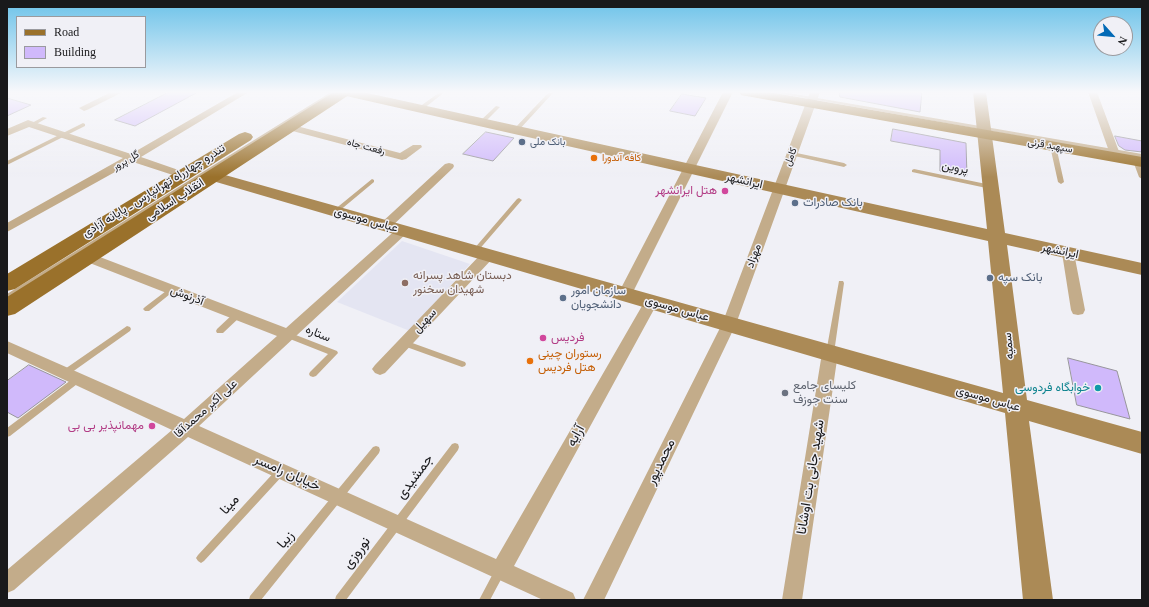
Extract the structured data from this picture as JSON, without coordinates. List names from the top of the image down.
{
  "streets": {
    "main road": [
      "سپهبد قرنی",
      "ایرانشهر",
      "انقلاب اسلامی",
      "عباس موسوی",
      "سمیه"
    ],
    "street": [
      "رفعت جاه",
      "کامل",
      "گل پرور",
      "مهزاد",
      "آذرنوش",
      "سهیل",
      "علی اکبر محمدآقا",
      "آرایه",
      "محمدپور",
      "خیابان رامسر",
      "شهید جانی بت اوشانا"
    ],
    "lane": [
      "پروین",
      "تندرو چهارراه تهرانپارس ـ پایانه آزادی",
      "ستاره",
      "جمشیدی",
      "مینا",
      "زیبا",
      "نوروزی"
    ]
  },
  "crossings": [
    ["سپهبد قرنی", "سمیه"],
    ["رفعت جاه", "انقلاب اسلامی"],
    ["کامل", "ایرانشهر"],
    ["کامل", "مهزاد"],
    ["پروین", "سمیه"],
    ["ایرانشهر", "مهزاد"],
    ["ایرانشهر", "سمیه"],
    ["انقلاب اسلامی", "عباس موسوی"],
    ["انقلاب اسلامی", "آذرنوش"],
    ["عباس موسوی", "مهزاد"],
    ["عباس موسوی", "سهیل"],
    ["عباس موسوی", "سمیه"],
    ["عباس موسوی", "علی اکبر محمدآقا"],
    ["عباس موسوی", "آرایه"],
    ["عباس موسوی", "محمدپور"],
    ["عباس موسوی", "شهید جانی بت اوشانا"],
    ["مهزاد", "محمدپور"],
    ["آذرنوش", "ستاره"],
    ["آذرنوش", "علی اکبر محمدآقا"],
    ["ستاره", "علی اکبر محمدآقا"],
    ["علی اکبر محمدآقا", "خیابان رامسر"],
    ["آرایه", "خیابان رامسر"],
    ["خیابان رامسر", "جمشیدی"],
    ["خیابان رامسر", "مینا"],
    ["خیابان رامسر", "زیبا"],
    ["خیابان رامسر", "نوروزی"],
    ["جمشیدی", "نوروزی"]
  ],
  "places": [
    "بانک ملی",
    "کافه آندورا",
    "هتل ایرانشهر",
    "بانک صادرات",
    "بانک سپه",
    "دبستان شاهد پسرانه شهیدان سخنور",
    "سازمان امور دانشجویان",
    "فردیس",
    "رستوران چینی هتل فردیس",
    "خوابگاه فردوسی",
    "کلیسای جامع سنت جوزف",
    "مهمانپذیر بی بی"
  ],
  "legend": ["Road", "Building"],
  "north": "bottom right"
}
